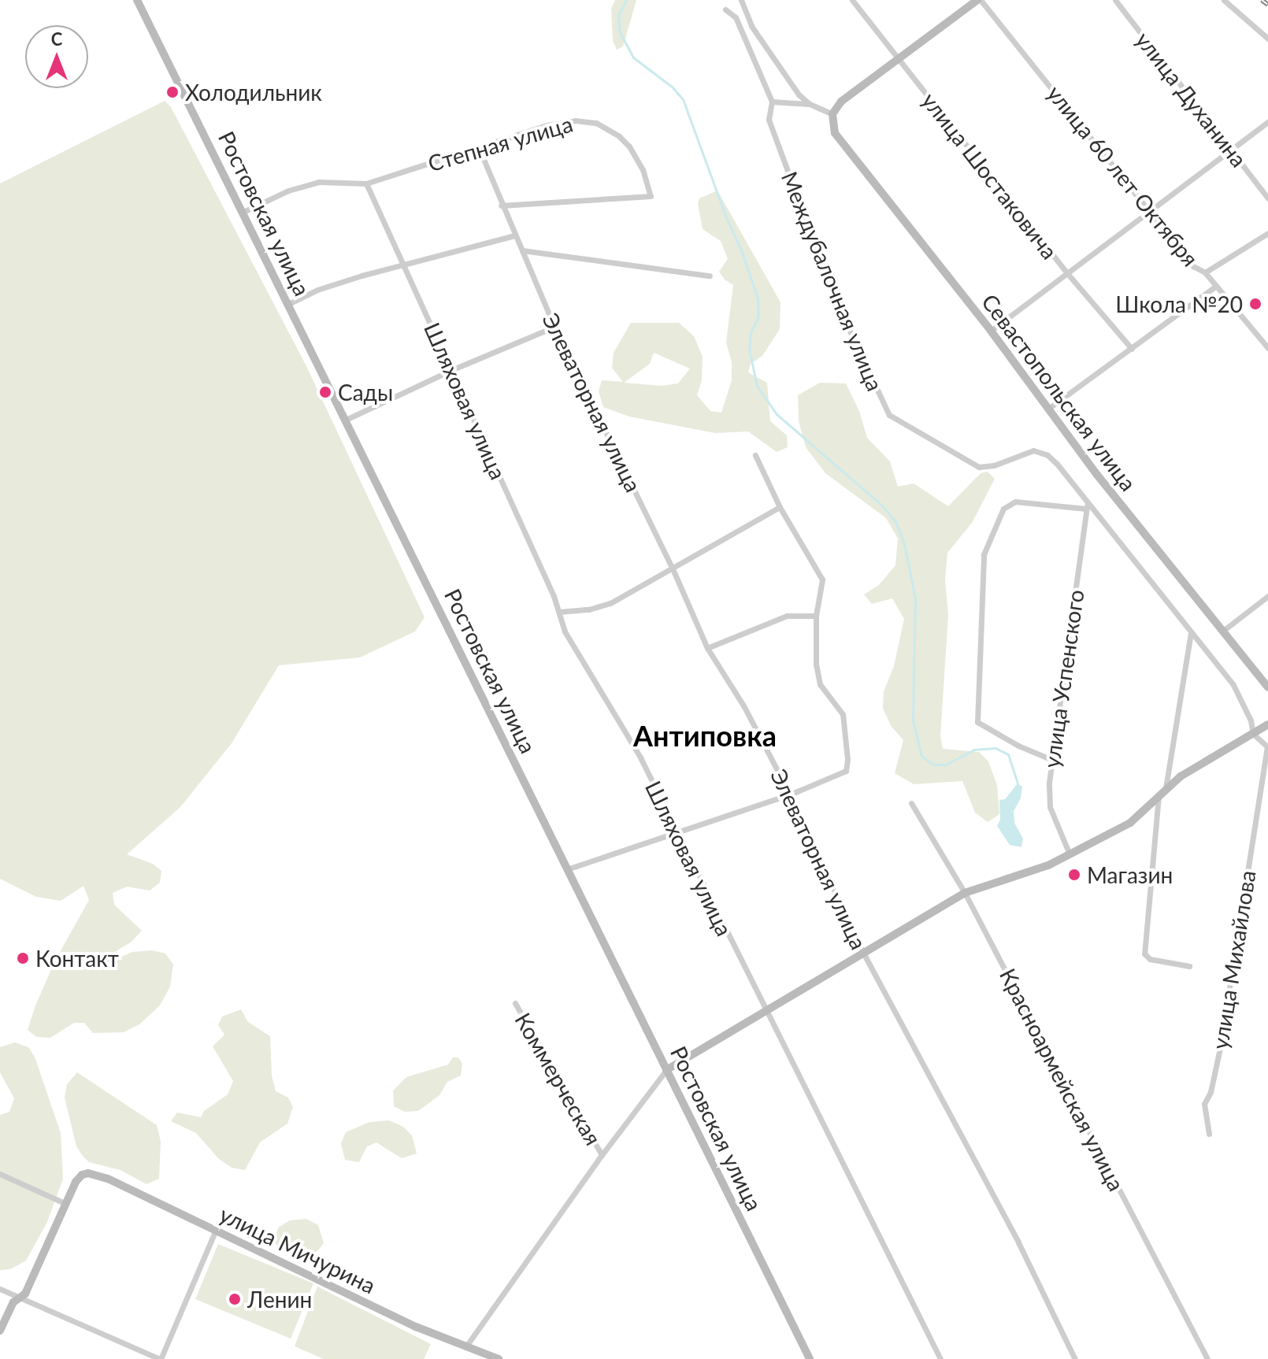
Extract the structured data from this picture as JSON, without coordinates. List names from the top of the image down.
{
  "streets": {
    "street": [
      "улица Духанина",
      "Степная улица",
      "улица Шостаковича",
      "улица 60 лет Октября",
      "Ростовская улица",
      "Междубалочная улица",
      "Севастопольская улица",
      "Шляховая улица",
      "Элеваторная улица",
      "улица Успенского",
      "улица Михайлова",
      "Коммерческая",
      "Красноармейская улица",
      "улица Мичурина"
    ]
  },
  "crossings": [
    ["Степная улица", "Ростовская улица"],
    ["Степная улица", "Шляховая улица"],
    ["Степная улица", "Элеваторная улица"],
    ["Междубалочная улица", "улица Успенского"]
  ],
  "districts": ["Антиповка"],
  "places": [
    "Холодильник",
    "Школа №20",
    "Сады",
    "Магазин",
    "Контакт",
    "Ленин"
  ],
  "north": "top"
}
